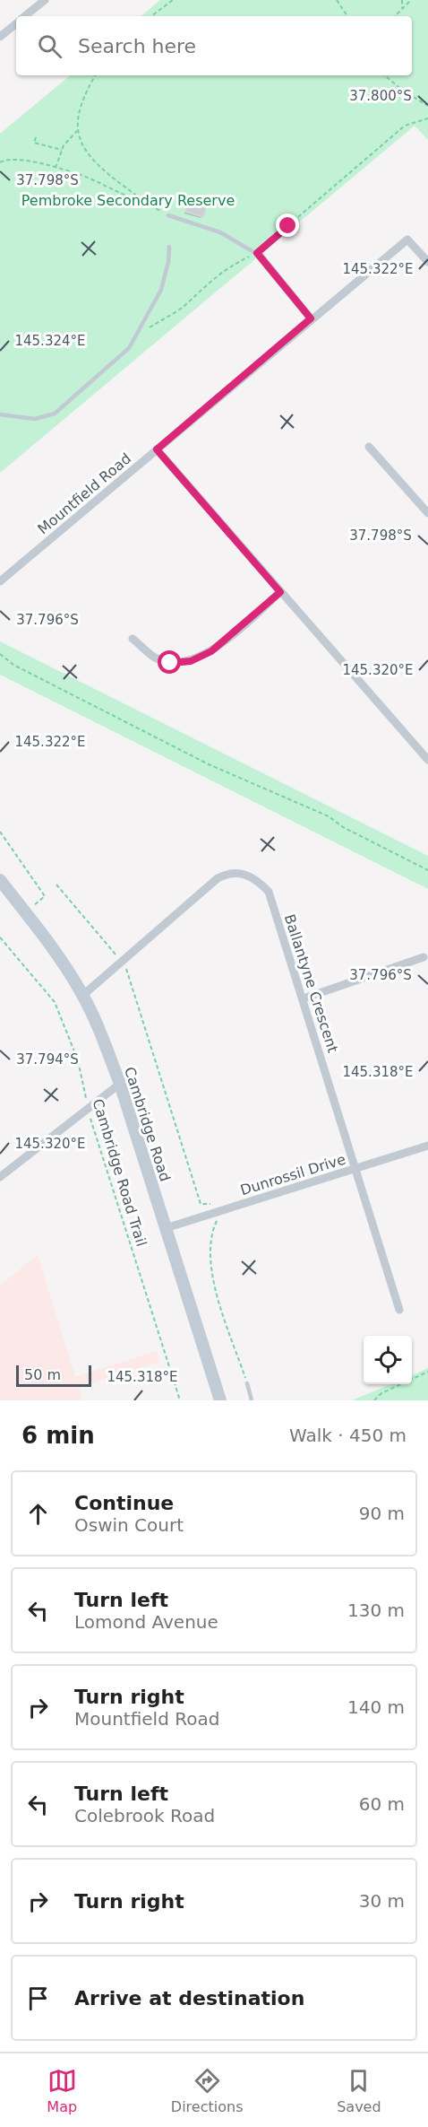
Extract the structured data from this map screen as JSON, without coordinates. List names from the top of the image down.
{
  "streets": {
    "main road": ["Cambridge Road"],
    "street": ["Mountfield Road", "Ballantyne Crescent", "Dunrossil Drive"],
    "path": ["Cambridge Road Trail"]
  },
  "crossings": [
    ["Ballantyne Crescent", "Cambridge Road"],
    ["Ballantyne Crescent", "Dunrossil Drive"],
    ["Cambridge Road", "Dunrossil Drive"]
  ],
  "parks": ["Pembroke Secondary Reserve"],
  "scale_bar": "50 m",
  "page": {
    "search": "Search here",
    "scale": "50 m",
    "heading": ["6 min", "Walk · 450 m"],
    "list": [
      ["Continue", "Oswin Court", "90 m"],
      ["Turn left", "Lomond Avenue", "130 m"],
      ["Turn right", "Mountfield Road", "140 m"],
      ["Turn left", "Colebrook Road", "60 m"],
      ["Turn right", "30 m"],
      "Arrive at destination"
    ],
    "nav": ["Map", "Directions", "Saved"]
  },
  "coordinates": [
    "37.800°S",
    "37.798°S",
    "145.322°E",
    "145.324°E",
    "37.796°S",
    "145.320°E",
    "37.794°S",
    "145.318°E"
  ]
}
